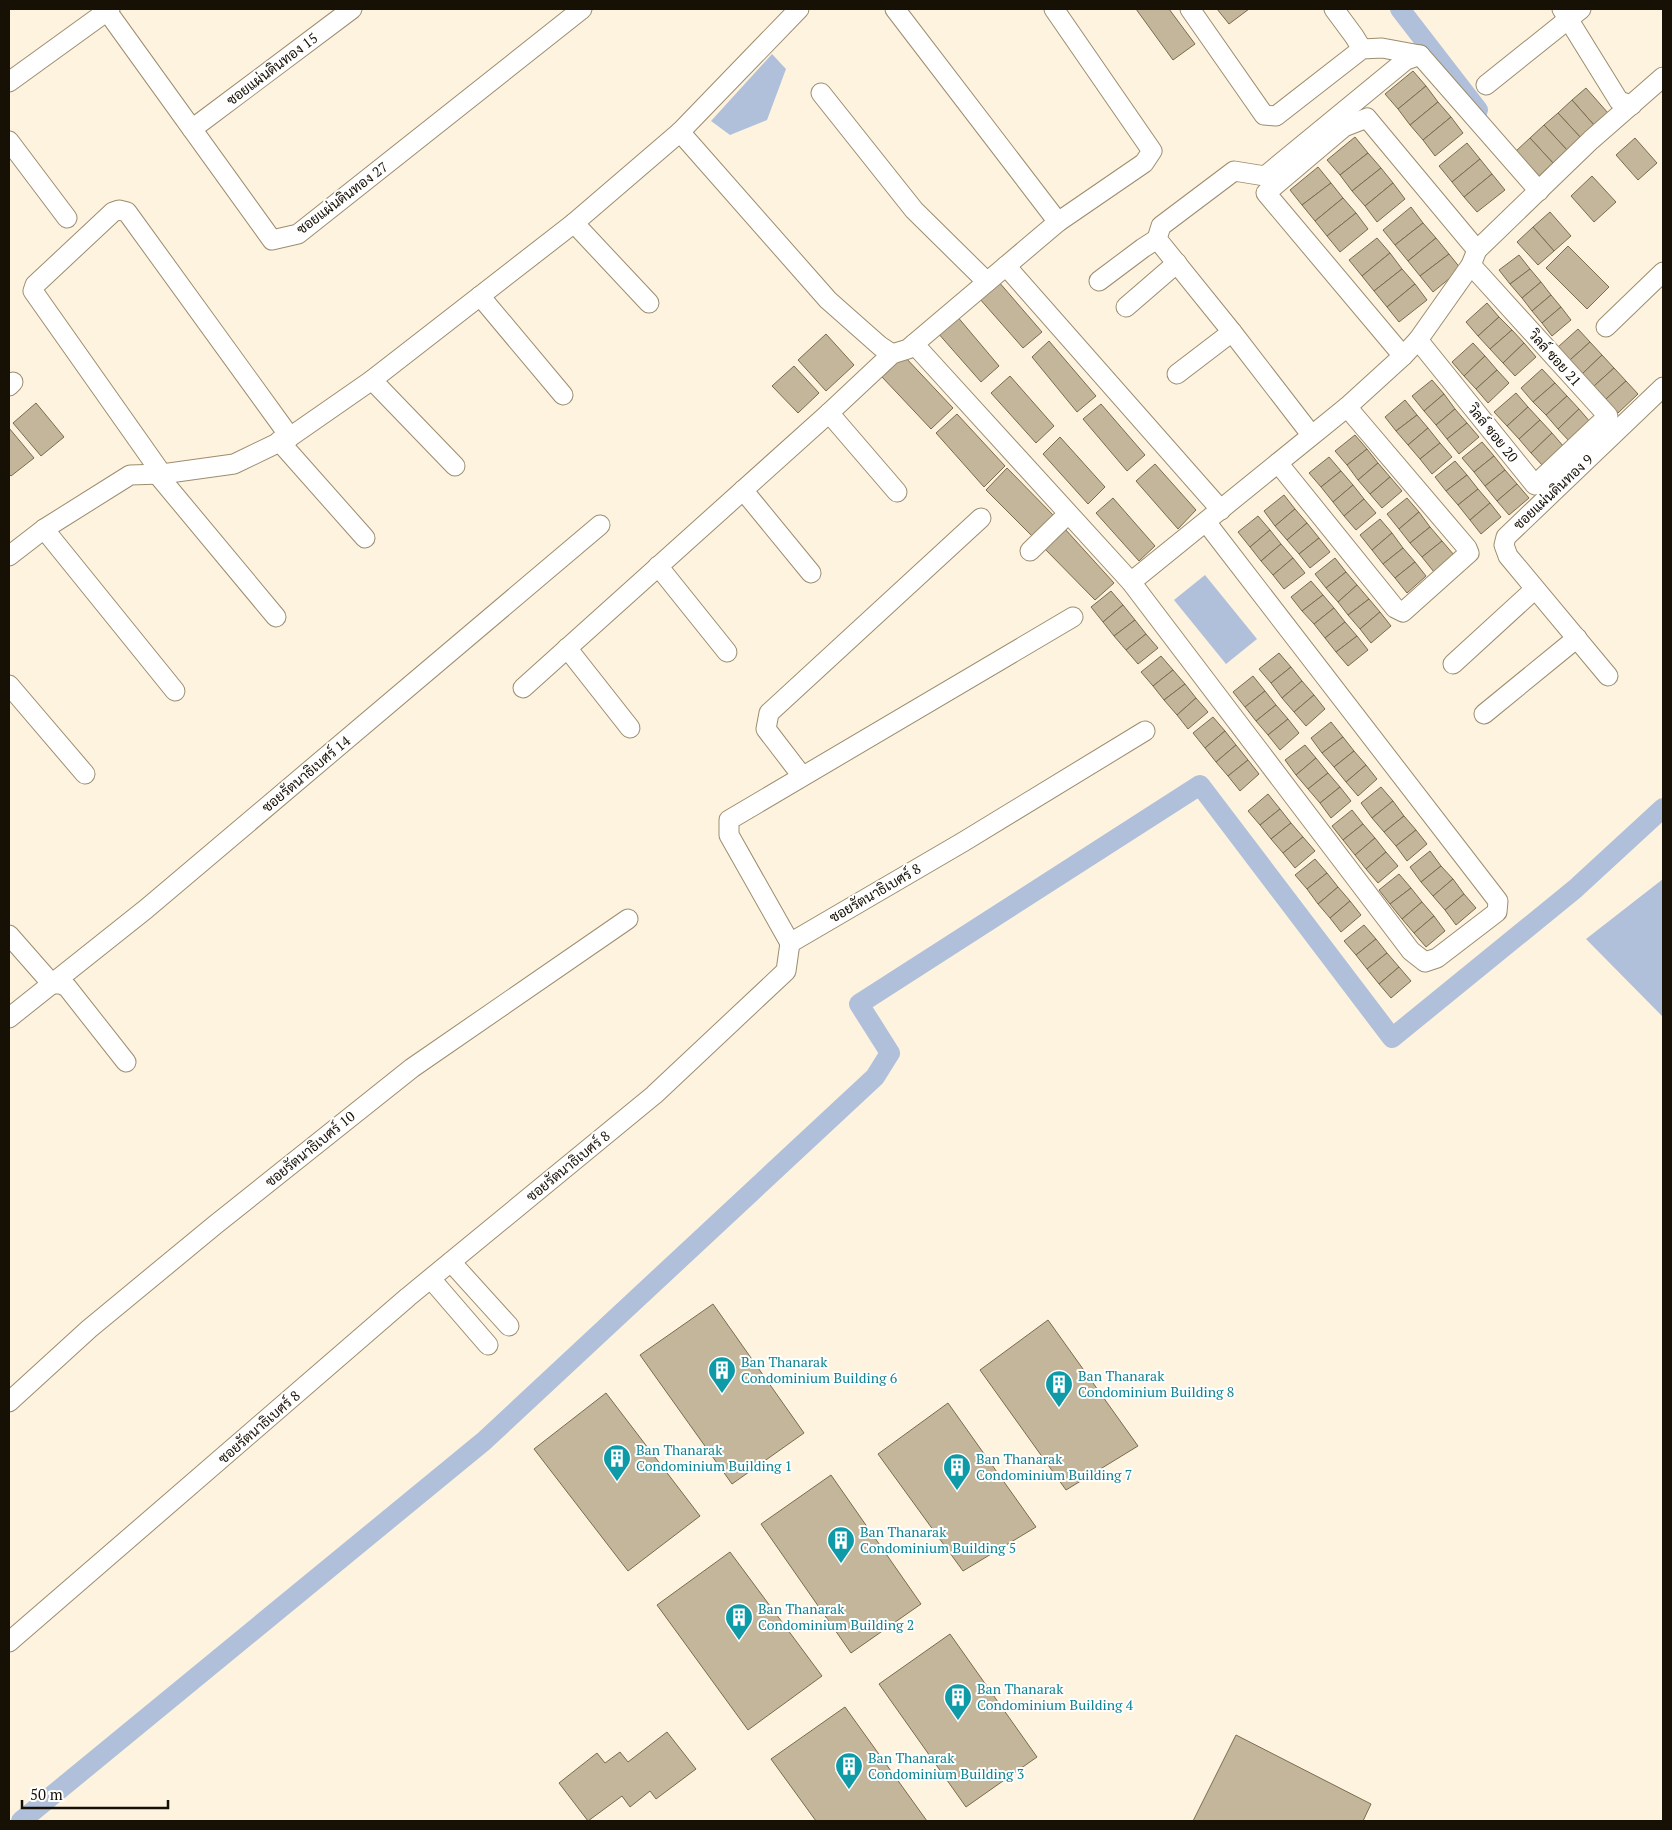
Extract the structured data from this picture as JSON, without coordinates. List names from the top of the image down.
{
  "streets": {
    "street": [
      "ซอยแผ่นดินทอง 15",
      "ซอยแผ่นดินทอง 27",
      "วิลล์ ซอย 21",
      "วิลล์ ซอย 20",
      "ซอยแผ่นดินทอง 9",
      "ซอยรัตนาธิเบศร์ 14",
      "ซอยรัตนาธิเบศร์ 8",
      "ซอยรัตนาธิเบศร์ 10"
    ]
  },
  "crossings": [
    ["ซอยแผ่นดินทอง 15", "ซอยแผ่นดินทอง 27"],
    ["วิลล์ ซอย 21", "วิลล์ ซอย 20"]
  ],
  "places": {
    "building": [
      "Ban Thanarak Condominium Building 6",
      "Ban Thanarak Condominium Building 8",
      "Ban Thanarak Condominium Building 1",
      "Ban Thanarak Condominium Building 7",
      "Ban Thanarak Condominium Building 5",
      "Ban Thanarak Condominium Building 2",
      "Ban Thanarak Condominium Building 4",
      "Ban Thanarak Condominium Building 3"
    ]
  },
  "scale_bar": "50 m"
}
